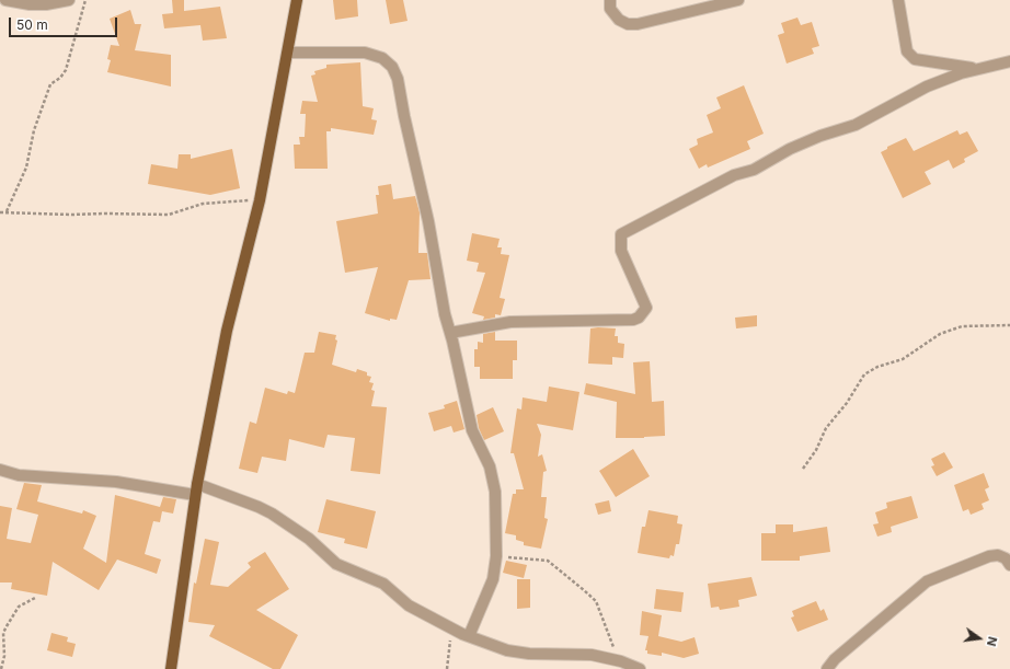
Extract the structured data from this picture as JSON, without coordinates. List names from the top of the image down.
{
  "scale_bar": "50 m",
  "north": "right"
}
